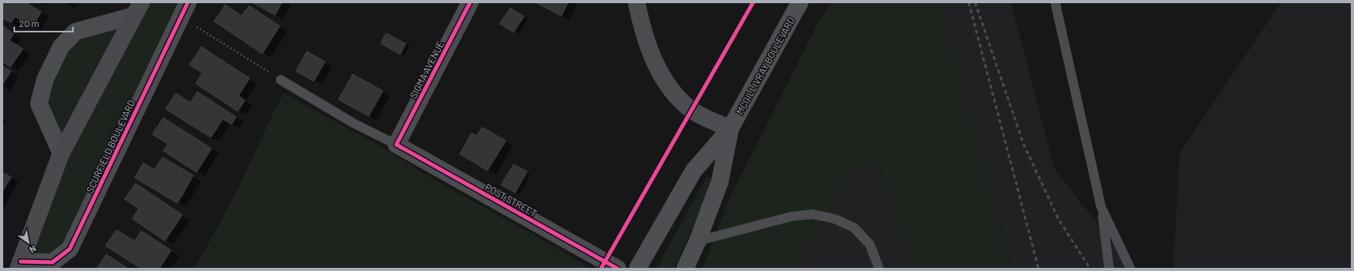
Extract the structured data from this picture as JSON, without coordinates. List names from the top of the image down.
{
  "streets": {
    "main road": ["MCGILLIVRAY BOULEVARD"],
    "street": ["SIGMA AVENUE", "SCURFIELD BOULEVARD", "POST STREET"]
  },
  "crossings": [
    ["SIGMA AVENUE", "POST STREET"]
  ],
  "scale_bar": "20 m",
  "north": "bottom right"
}
